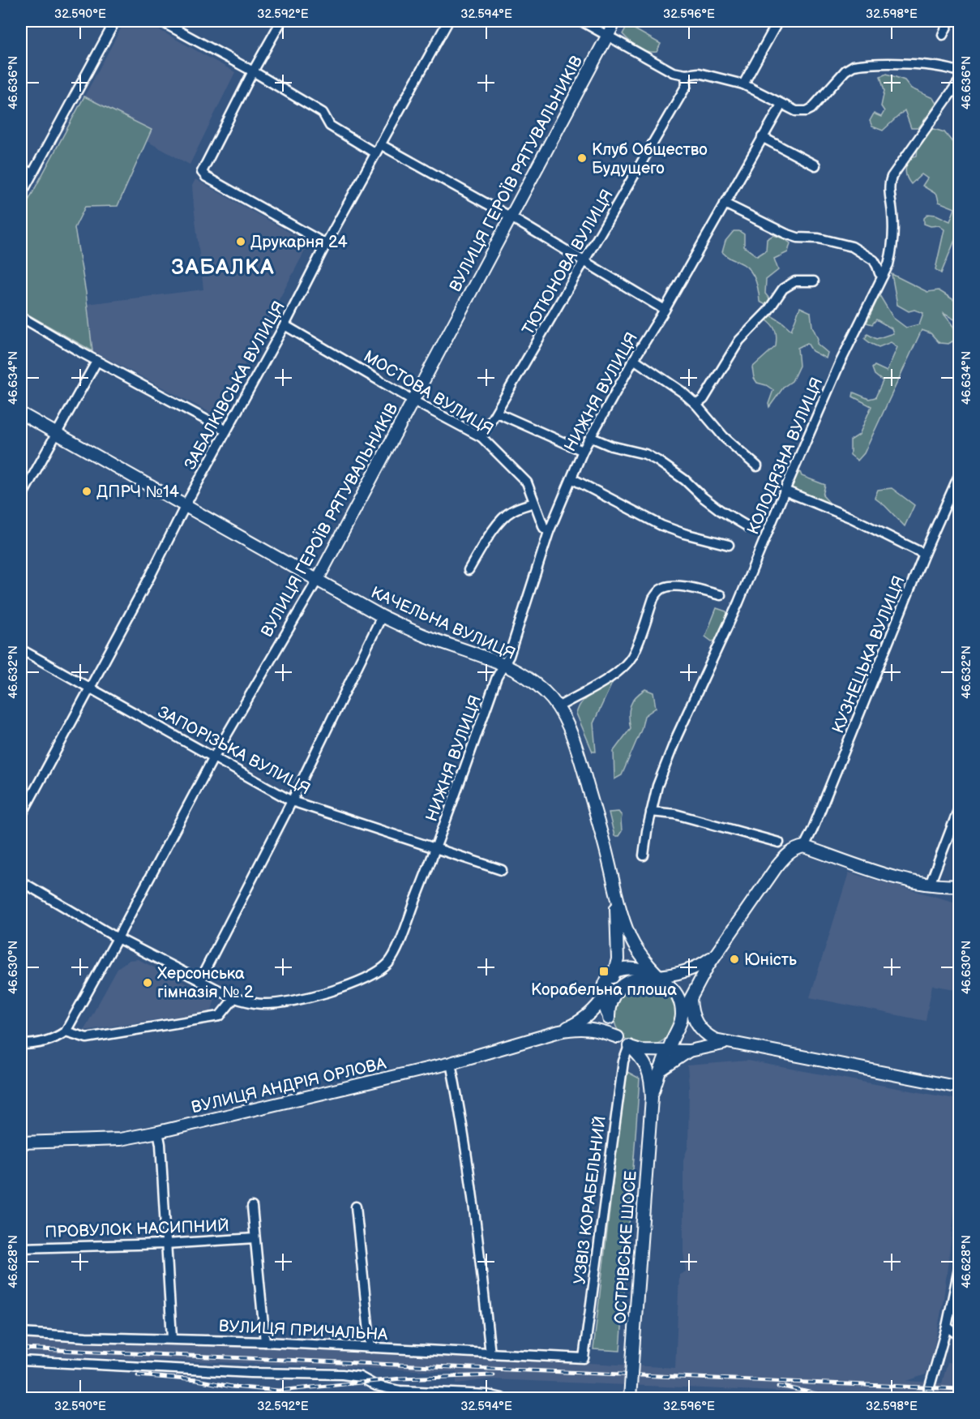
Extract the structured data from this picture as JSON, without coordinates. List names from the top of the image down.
{
  "streets": {
    "street": [
      "ВУЛИЦЯ ГЕРОЇВ РЯТУВАЛЬНИКІВ",
      "ТЮТЮНОВА ВУЛИЦЯ",
      "ЗАБАЛКІВСЬКА ВУЛИЦЯ",
      "НИЖНЯ ВУЛИЦЯ",
      "МОСТОВА ВУЛИЦЯ",
      "КОЛОДЯЗНА ВУЛИЦЯ",
      "КАЧЕЛЬНА ВУЛИЦЯ",
      "КУЗНЕЦЬКА ВУЛИЦЯ",
      "ЗАПОРІЗЬКА ВУЛИЦЯ",
      "ВУЛИЦЯ АНДРІЯ ОРЛОВА",
      "УЗВІЗ КОРАБЕЛЬНИЙ",
      "ПРОВУЛОК НАСИПНИЙ",
      "ОСТРІВСЬКЕ ШОСЕ",
      "ВУЛИЦЯ ПРИЧАЛЬНА"
    ]
  },
  "crossings": [
    ["ВУЛИЦЯ ГЕРОЇВ РЯТУВАЛЬНИКІВ", "НИЖНЯ ВУЛИЦЯ"],
    ["ВУЛИЦЯ ГЕРОЇВ РЯТУВАЛЬНИКІВ", "МОСТОВА ВУЛИЦЯ"],
    ["ВУЛИЦЯ ГЕРОЇВ РЯТУВАЛЬНИКІВ", "КАЧЕЛЬНА ВУЛИЦЯ"],
    ["ВУЛИЦЯ ГЕРОЇВ РЯТУВАЛЬНИКІВ", "ЗАПОРІЗЬКА ВУЛИЦЯ"],
    ["ТЮТЮНОВА ВУЛИЦЯ", "МОСТОВА ВУЛИЦЯ"],
    ["ЗАБАЛКІВСЬКА ВУЛИЦЯ", "МОСТОВА ВУЛИЦЯ"],
    ["ЗАБАЛКІВСЬКА ВУЛИЦЯ", "КАЧЕЛЬНА ВУЛИЦЯ"],
    ["ЗАБАЛКІВСЬКА ВУЛИЦЯ", "ЗАПОРІЗЬКА ВУЛИЦЯ"],
    ["НИЖНЯ ВУЛИЦЯ", "МОСТОВА ВУЛИЦЯ"],
    ["НИЖНЯ ВУЛИЦЯ", "КАЧЕЛЬНА ВУЛИЦЯ"],
    ["НИЖНЯ ВУЛИЦЯ", "ЗАПОРІЗЬКА ВУЛИЦЯ"],
    ["КАЧЕЛЬНА ВУЛИЦЯ", "ВУЛИЦЯ АНДРІЯ ОРЛОВА"],
    ["КАЧЕЛЬНА ВУЛИЦЯ", "УЗВІЗ КОРАБЕЛЬНИЙ"],
    ["КАЧЕЛЬНА ВУЛИЦЯ", "ОСТРІВСЬКЕ ШОСЕ"],
    ["ВУЛИЦЯ АНДРІЯ ОРЛОВА", "УЗВІЗ КОРАБЕЛЬНИЙ"],
    ["ВУЛИЦЯ АНДРІЯ ОРЛОВА", "ОСТРІВСЬКЕ ШОСЕ"],
    ["УЗВІЗ КОРАБЕЛЬНИЙ", "ОСТРІВСЬКЕ ШОСЕ"],
    ["УЗВІЗ КОРАБЕЛЬНИЙ", "ВУЛИЦЯ ПРИЧАЛЬНА"]
  ],
  "districts": ["ЗАБАЛКА"],
  "places": {
    "other": [
      "Клуб Общество Будущего",
      "Друкарня 24",
      "ДПРЧ №14",
      "Юність",
      "Херсонська гімназія № 2"
    ],
    "transit": ["Корабельна площа"]
  },
  "coordinates": [
    "32.590°E",
    "32.592°E",
    "32.594°E",
    "32.596°E",
    "32.598°E",
    "46.636°N",
    "46.634°N",
    "46.632°N",
    "46.630°N",
    "46.628°N"
  ]
}
